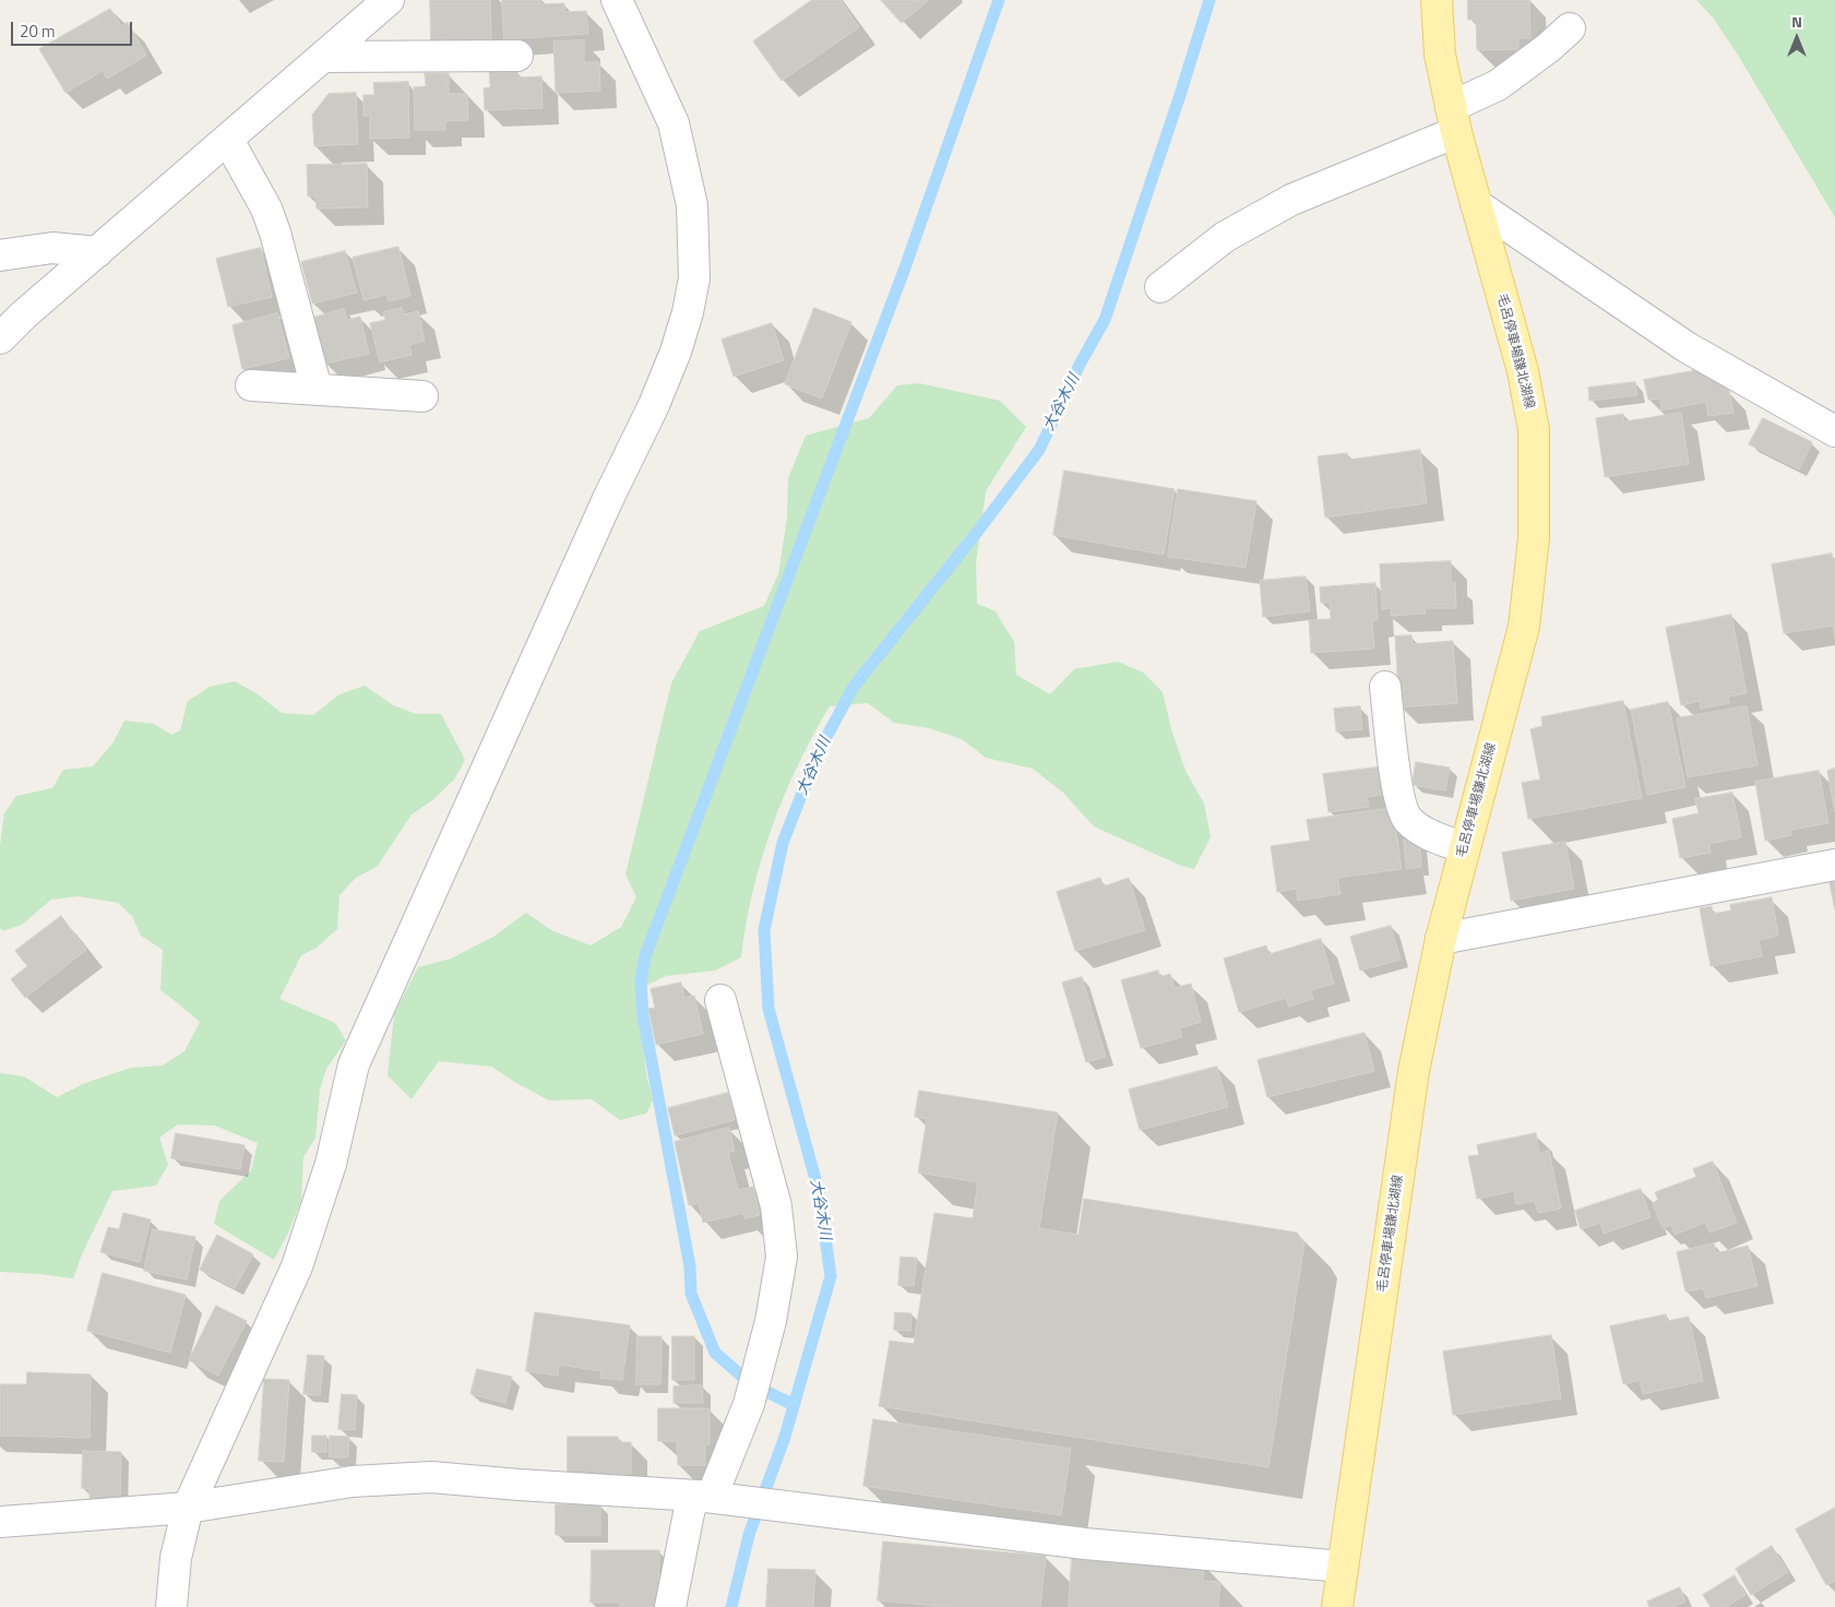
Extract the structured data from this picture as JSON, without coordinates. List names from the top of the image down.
{
  "streets": {
    "main road": ["毛呂停車場鎌北湖線"]
  },
  "water": ["大谷木川"],
  "scale_bar": "20 m",
  "north": "top"
}
